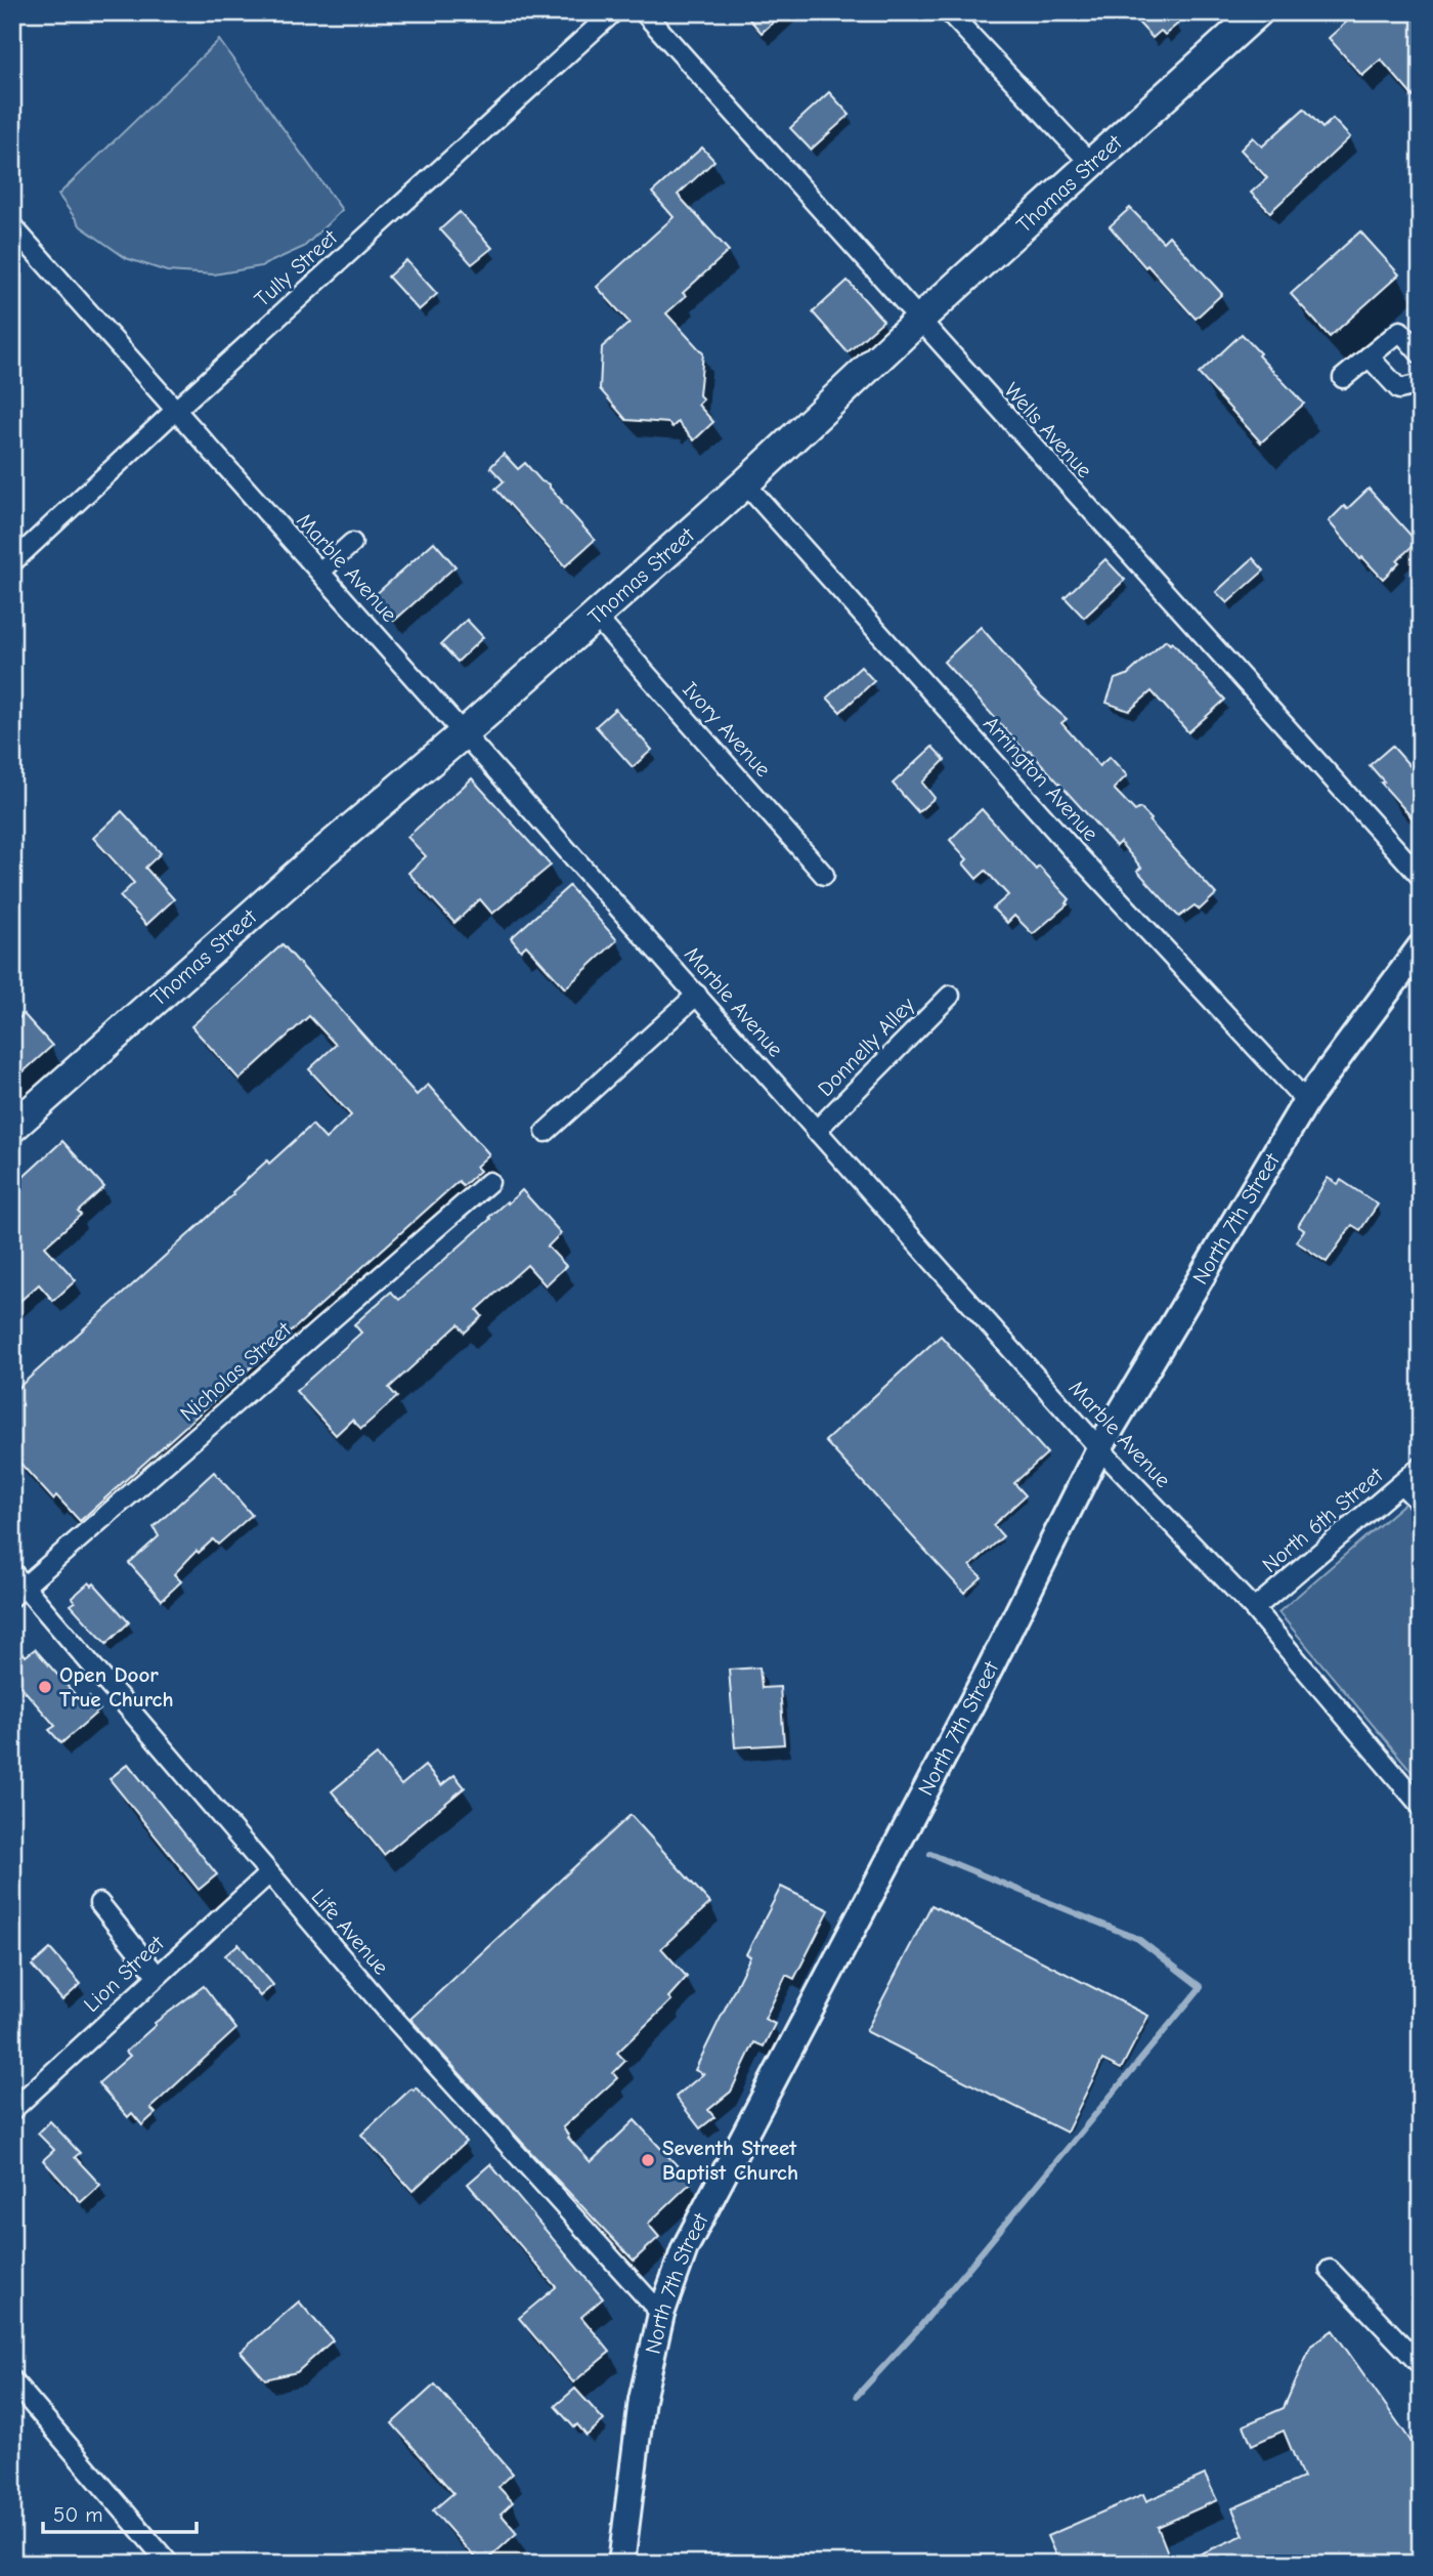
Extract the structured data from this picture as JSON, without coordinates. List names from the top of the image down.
{
  "streets": {
    "main road": ["Thomas Street"],
    "street": [
      "Tully Street",
      "Wells Avenue",
      "Marble Avenue",
      "Ivory Avenue",
      "Arrington Avenue",
      "Donnelly Alley",
      "North 7th Street",
      "Nicholas Street",
      "North 6th Street",
      "Life Avenue",
      "Lion Street"
    ]
  },
  "crossings": [
    ["Thomas Street", "Wells Avenue"],
    ["Thomas Street", "Marble Avenue"],
    ["Thomas Street", "Ivory Avenue"],
    ["Thomas Street", "Arrington Avenue"],
    ["Tully Street", "Marble Avenue"],
    ["Marble Avenue", "Donnelly Alley"],
    ["Marble Avenue", "North 7th Street"],
    ["Marble Avenue", "North 6th Street"],
    ["Arrington Avenue", "North 7th Street"],
    ["North 7th Street", "Life Avenue"],
    ["Nicholas Street", "Life Avenue"],
    ["Life Avenue", "Lion Street"]
  ],
  "places": ["Open Door True Church", "Seventh Street Baptist Church"],
  "scale_bar": "50 m"
}
